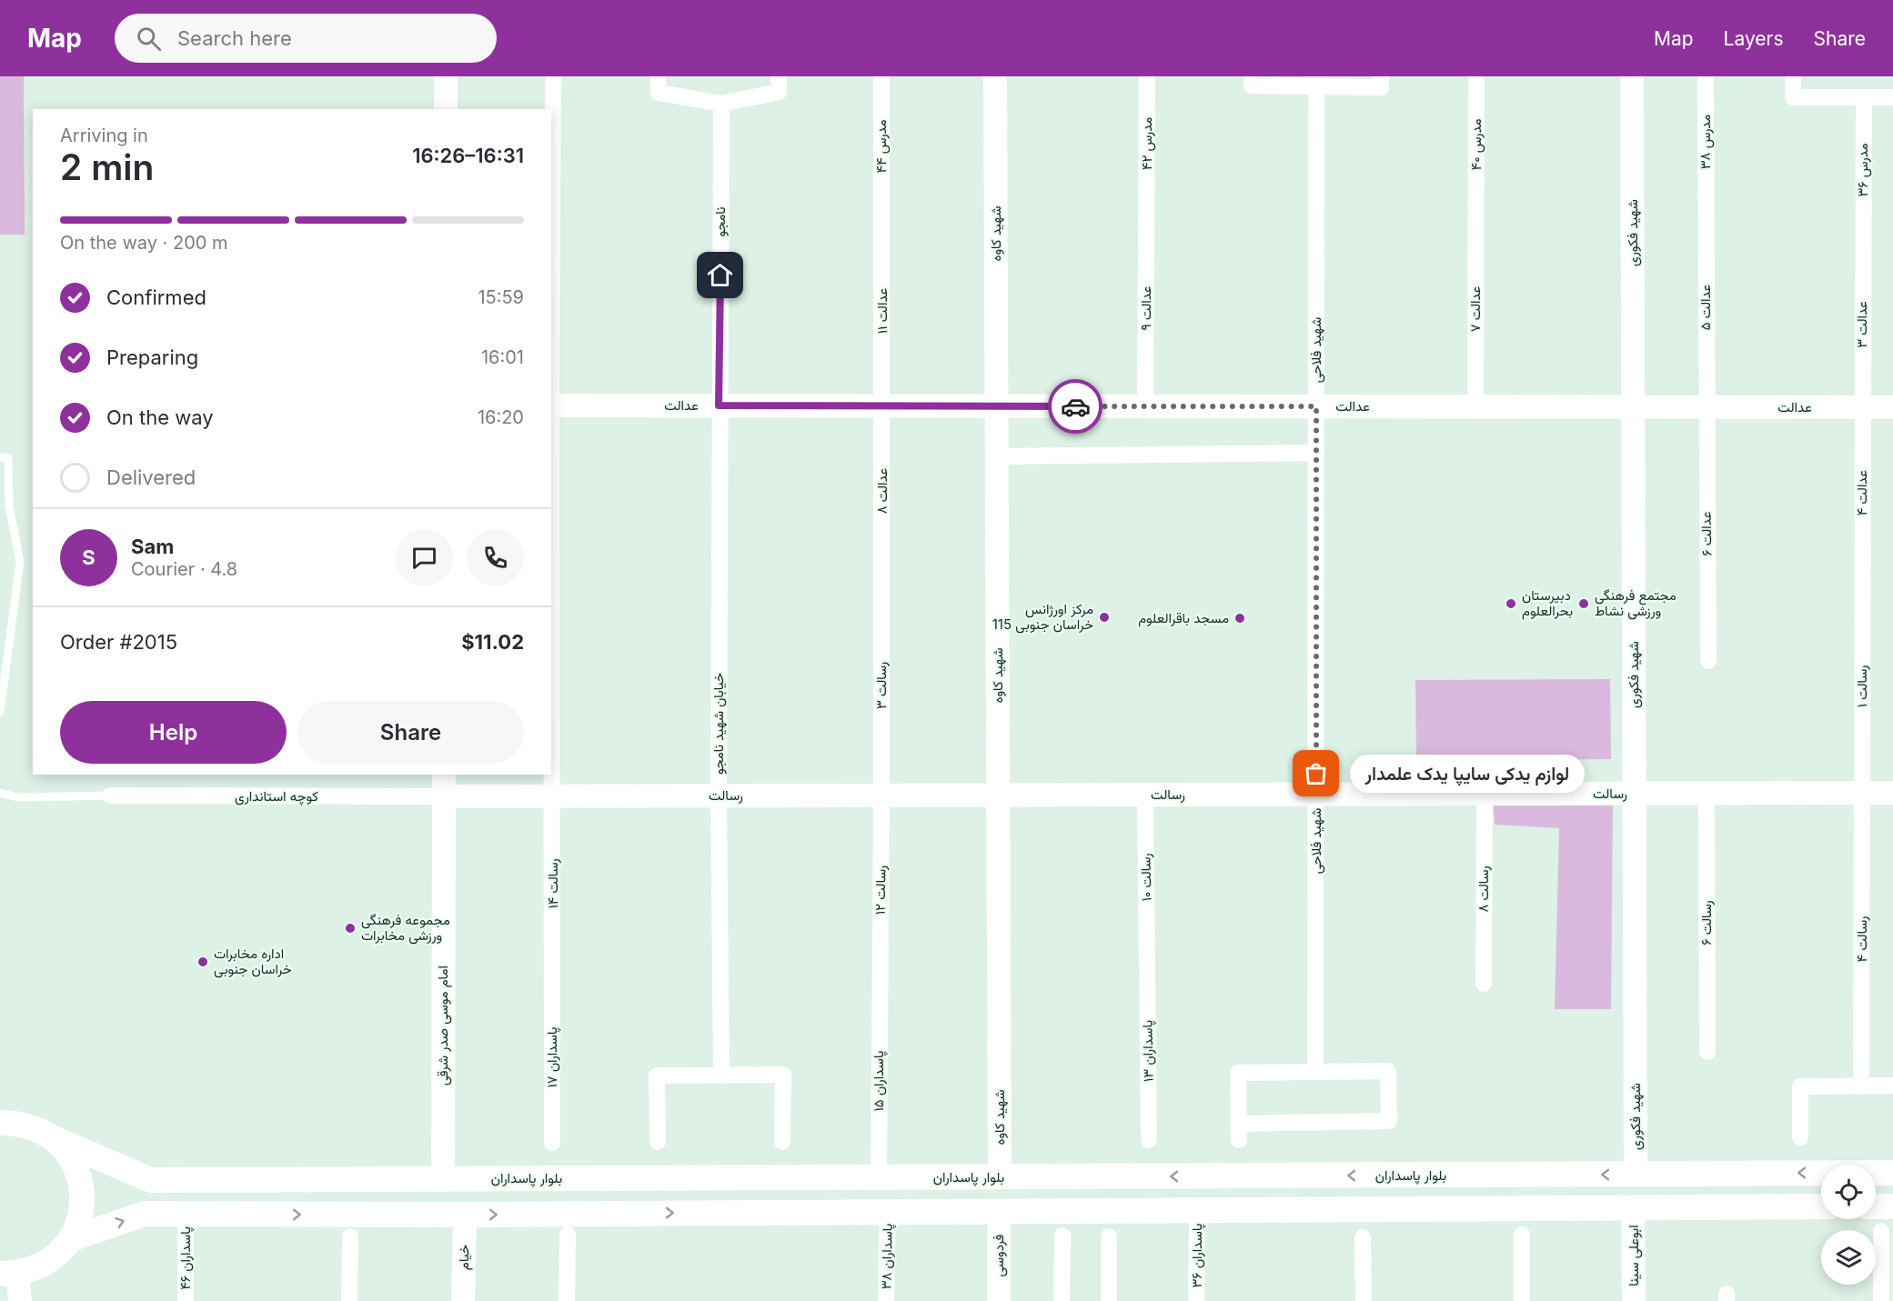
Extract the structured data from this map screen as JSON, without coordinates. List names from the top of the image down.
{
  "streets": {
    "main road": ["بلوار پاسداران"],
    "street": [
      "مدرس ۳۸",
      "مدرس ۴۲",
      "مدرس ۴۰",
      "مدرس ۴۴",
      "مدرس ۳۶",
      "نامجو",
      "شهید فکوری",
      "شهید کاوه",
      "عدالت ۵",
      "عدالت ۹",
      "عدالت ۷",
      "عدالت ۱۱",
      "عدالت ۳",
      "شهید فلاحی",
      "عدالت",
      "عدالت ۸",
      "عدالت ۴",
      "عدالت ۶",
      "رسالت ۳",
      "رسالت ۱",
      "خیابان شهید نامجو",
      "رسالت",
      "کوچه استانداری",
      "رسالت ۱۰",
      "رسالت ۱۴",
      "رسالت ۸",
      "رسالت ۱۲",
      "رسالت ۶",
      "رسالت ۴",
      "امام موسی صدر شرقی",
      "پاسداران ۱۳",
      "پاسداران ۱۷",
      "پاسداران ۱۵",
      "فردوسی",
      "پاسداران ۳۶",
      "ابوعلی سینا",
      "پاسداران ۳۸",
      "خیام",
      "پاسداران ۴۶"
    ]
  },
  "crossings": [
    ["مدرس ۳۸", "عدالت ۵"],
    ["مدرس ۴۲", "عدالت ۹"],
    ["مدرس ۴۰", "عدالت ۷"],
    ["مدرس ۴۴", "عدالت ۱۱"],
    ["مدرس ۳۶", "عدالت ۳"],
    ["نامجو", "عدالت"],
    ["نامجو", "خیابان شهید نامجو"],
    ["شهید فکوری", "عدالت"],
    ["شهید فکوری", "رسالت"],
    ["شهید فکوری", "بلوار پاسداران"],
    ["شهید کاوه", "عدالت"],
    ["شهید کاوه", "رسالت"],
    ["شهید کاوه", "بلوار پاسداران"],
    ["عدالت ۵", "عدالت"],
    ["عدالت ۵", "عدالت ۶"],
    ["عدالت ۹", "عدالت"],
    ["عدالت ۷", "عدالت"],
    ["عدالت ۱۱", "عدالت"],
    ["عدالت ۱۱", "عدالت ۸"],
    ["عدالت ۳", "عدالت"],
    ["عدالت ۳", "عدالت ۴"],
    ["شهید فلاحی", "عدالت"],
    ["شهید فلاحی", "رسالت"],
    ["عدالت", "عدالت ۸"],
    ["عدالت", "عدالت ۴"],
    ["عدالت", "عدالت ۶"],
    ["عدالت", "خیابان شهید نامجو"],
    ["عدالت ۸", "رسالت ۳"],
    ["عدالت ۴", "رسالت ۱"],
    ["رسالت ۳", "رسالت"],
    ["رسالت ۳", "رسالت ۱۲"],
    ["رسالت ۱", "رسالت"],
    ["رسالت ۱", "رسالت ۴"],
    ["خیابان شهید نامجو", "رسالت"],
    ["رسالت", "کوچه استانداری"],
    ["رسالت", "رسالت ۱۰"],
    ["رسالت", "رسالت ۱۴"],
    ["رسالت", "رسالت ۸"],
    ["رسالت", "رسالت ۱۲"],
    ["رسالت", "رسالت ۶"],
    ["رسالت", "رسالت ۴"],
    ["رسالت", "امام موسی صدر شرقی"],
    ["کوچه استانداری", "امام موسی صدر شرقی"],
    ["رسالت ۱۰", "پاسداران ۱۳"],
    ["رسالت ۱۴", "پاسداران ۱۷"],
    ["رسالت ۱۲", "پاسداران ۱۵"],
    ["امام موسی صدر شرقی", "بلوار پاسداران"],
    ["پاسداران ۱۵", "بلوار پاسداران"]
  ],
  "places": [
    "دبیرستان بحرالعلوم",
    "مجتمع فرهنگی ورزشی نشاط",
    "مرکز اورژانس 115 خراسان جنوبی",
    "مسجد باقرالعلوم",
    "لوازم یدکی سایپا یدک علمدار",
    "مجموعه فرهنگی ورزشی مخابرات",
    "اداره مخابرات خراسان جنوبی"
  ],
  "page": {
    "header": "Map",
    "search": "Search here",
    "nav": ["Map", "Layers", "Share"],
    "heading": ["2 min", "Arriving in", "16:26–16:31"],
    "panel": [
      "Sam",
      "Courier · 4.8",
      "Order #2015",
      "$11.02"
    ],
    "bar": "On the way · 200 m",
    "list": [
      ["Confirmed", "15:59"],
      ["Preparing", "16:01"],
      ["On the way", "16:20"],
      "Delivered"
    ],
    "round": "S",
    "buttons": ["Help", "Share"],
    "bubble": "لوازم یدکی سایپا یدک علمدار"
  }
}
